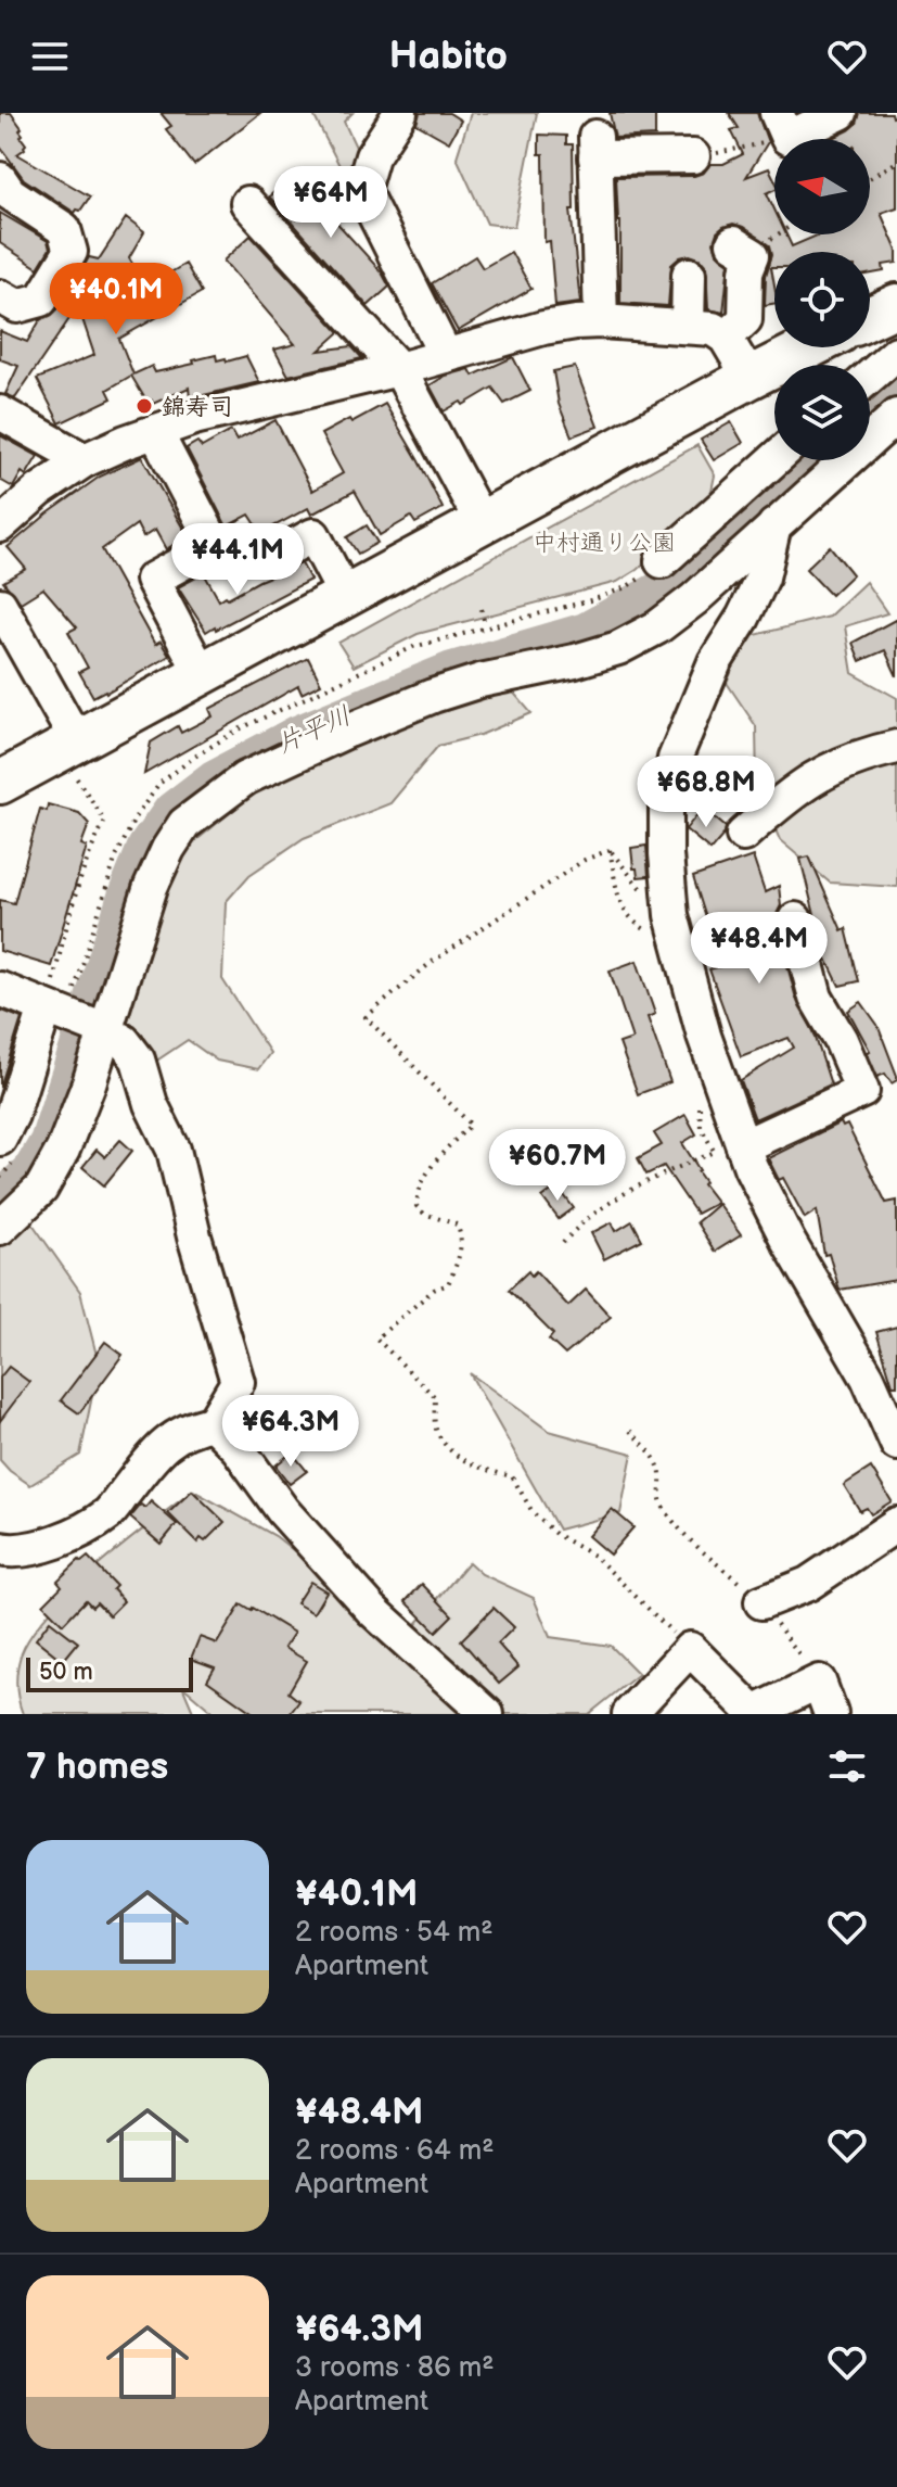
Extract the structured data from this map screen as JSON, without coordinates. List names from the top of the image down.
{
  "water": ["片平川"],
  "parks": ["中村通り公園"],
  "places": ["錦寿司"],
  "scale_bar": "50 m",
  "north": "left",
  "page": {
    "header": "Habito",
    "price": [
      "¥64M",
      "¥40.1M",
      "¥44.1M",
      "¥68.8M",
      "¥48.4M",
      "¥60.7M",
      "¥64.3M"
    ],
    "scale": "50 m",
    "heading": "7 homes",
    "list": [
      {
        "name": "¥40.1M",
        "note": "2 rooms · 54 m² · Apartment"
      },
      {
        "name": "¥48.4M",
        "note": "2 rooms · 64 m² · Apartment"
      },
      {
        "name": "¥64.3M",
        "note": "3 rooms · 86 m² · Apartment"
      }
    ]
  }
}
